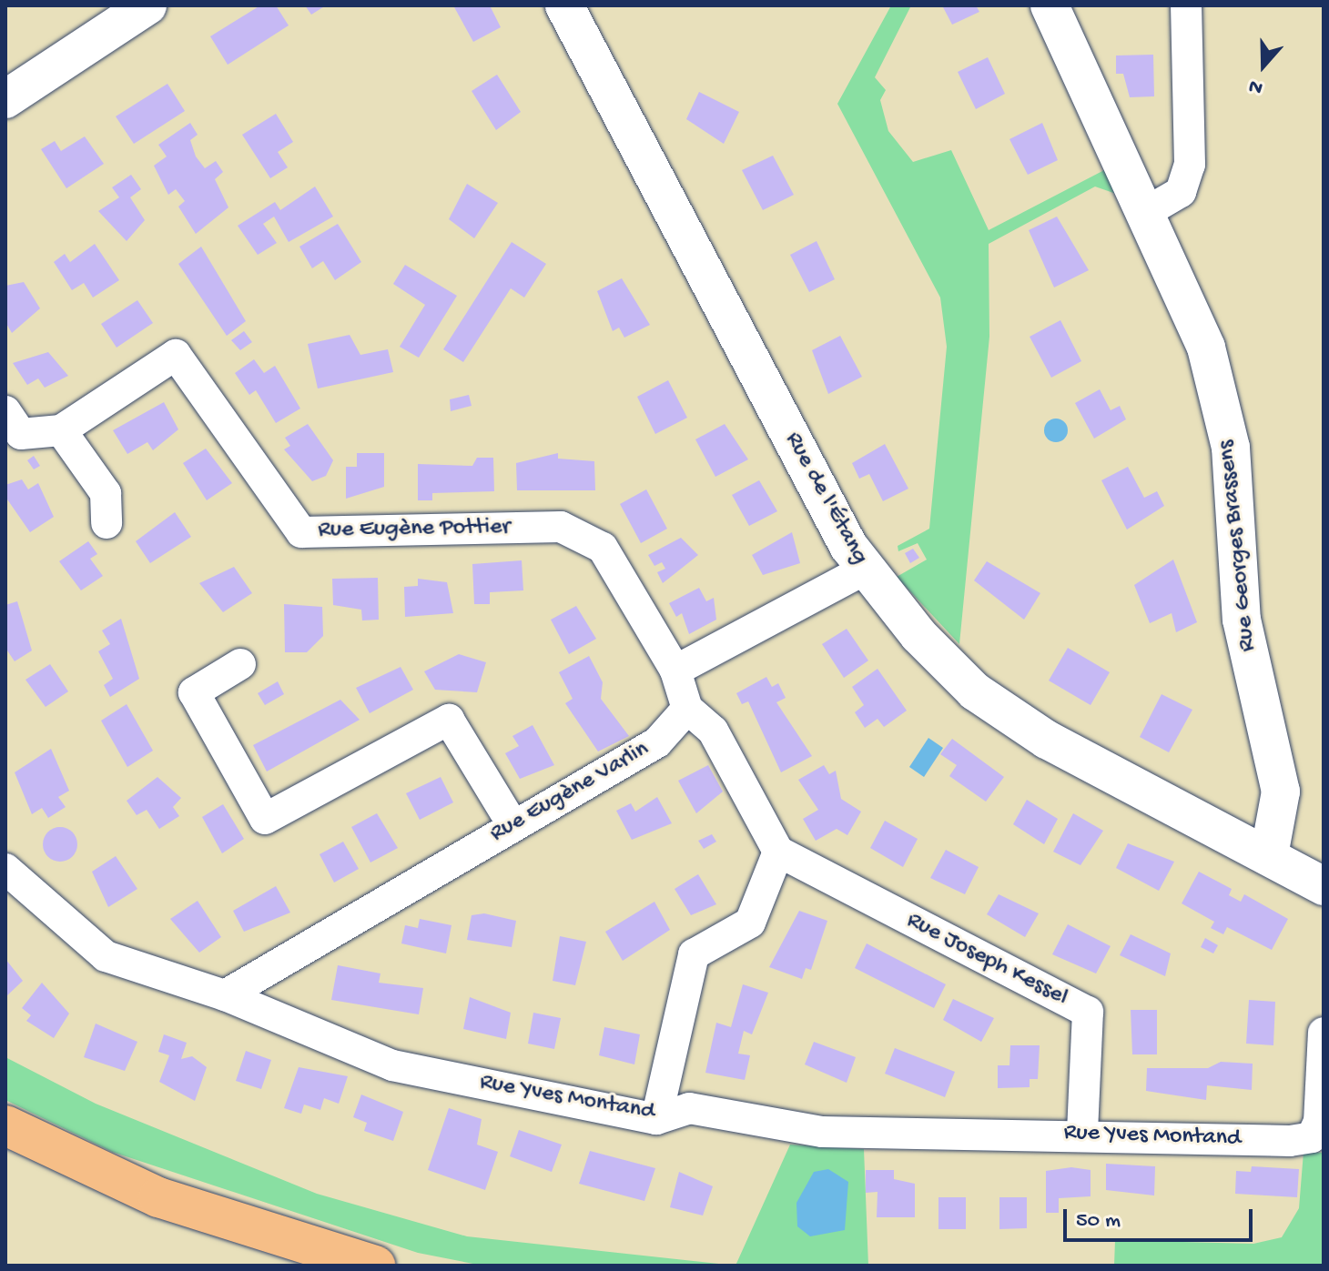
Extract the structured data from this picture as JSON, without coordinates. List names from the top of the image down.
{
  "streets": {
    "street": [
      "Rue de l'Étang",
      "Rue Eugène Pottier",
      "Rue Georges Brassens",
      "Rue Eugène Varlin",
      "Rue Joseph Kessel",
      "Rue Yves Montand"
    ]
  },
  "crossings": [
    ["Rue de l'Étang", "Rue Georges Brassens"],
    ["Rue Eugène Varlin", "Rue Yves Montand"],
    ["Rue Joseph Kessel", "Rue Yves Montand"]
  ],
  "scale_bar": "50 m",
  "north": "bottom"
}
